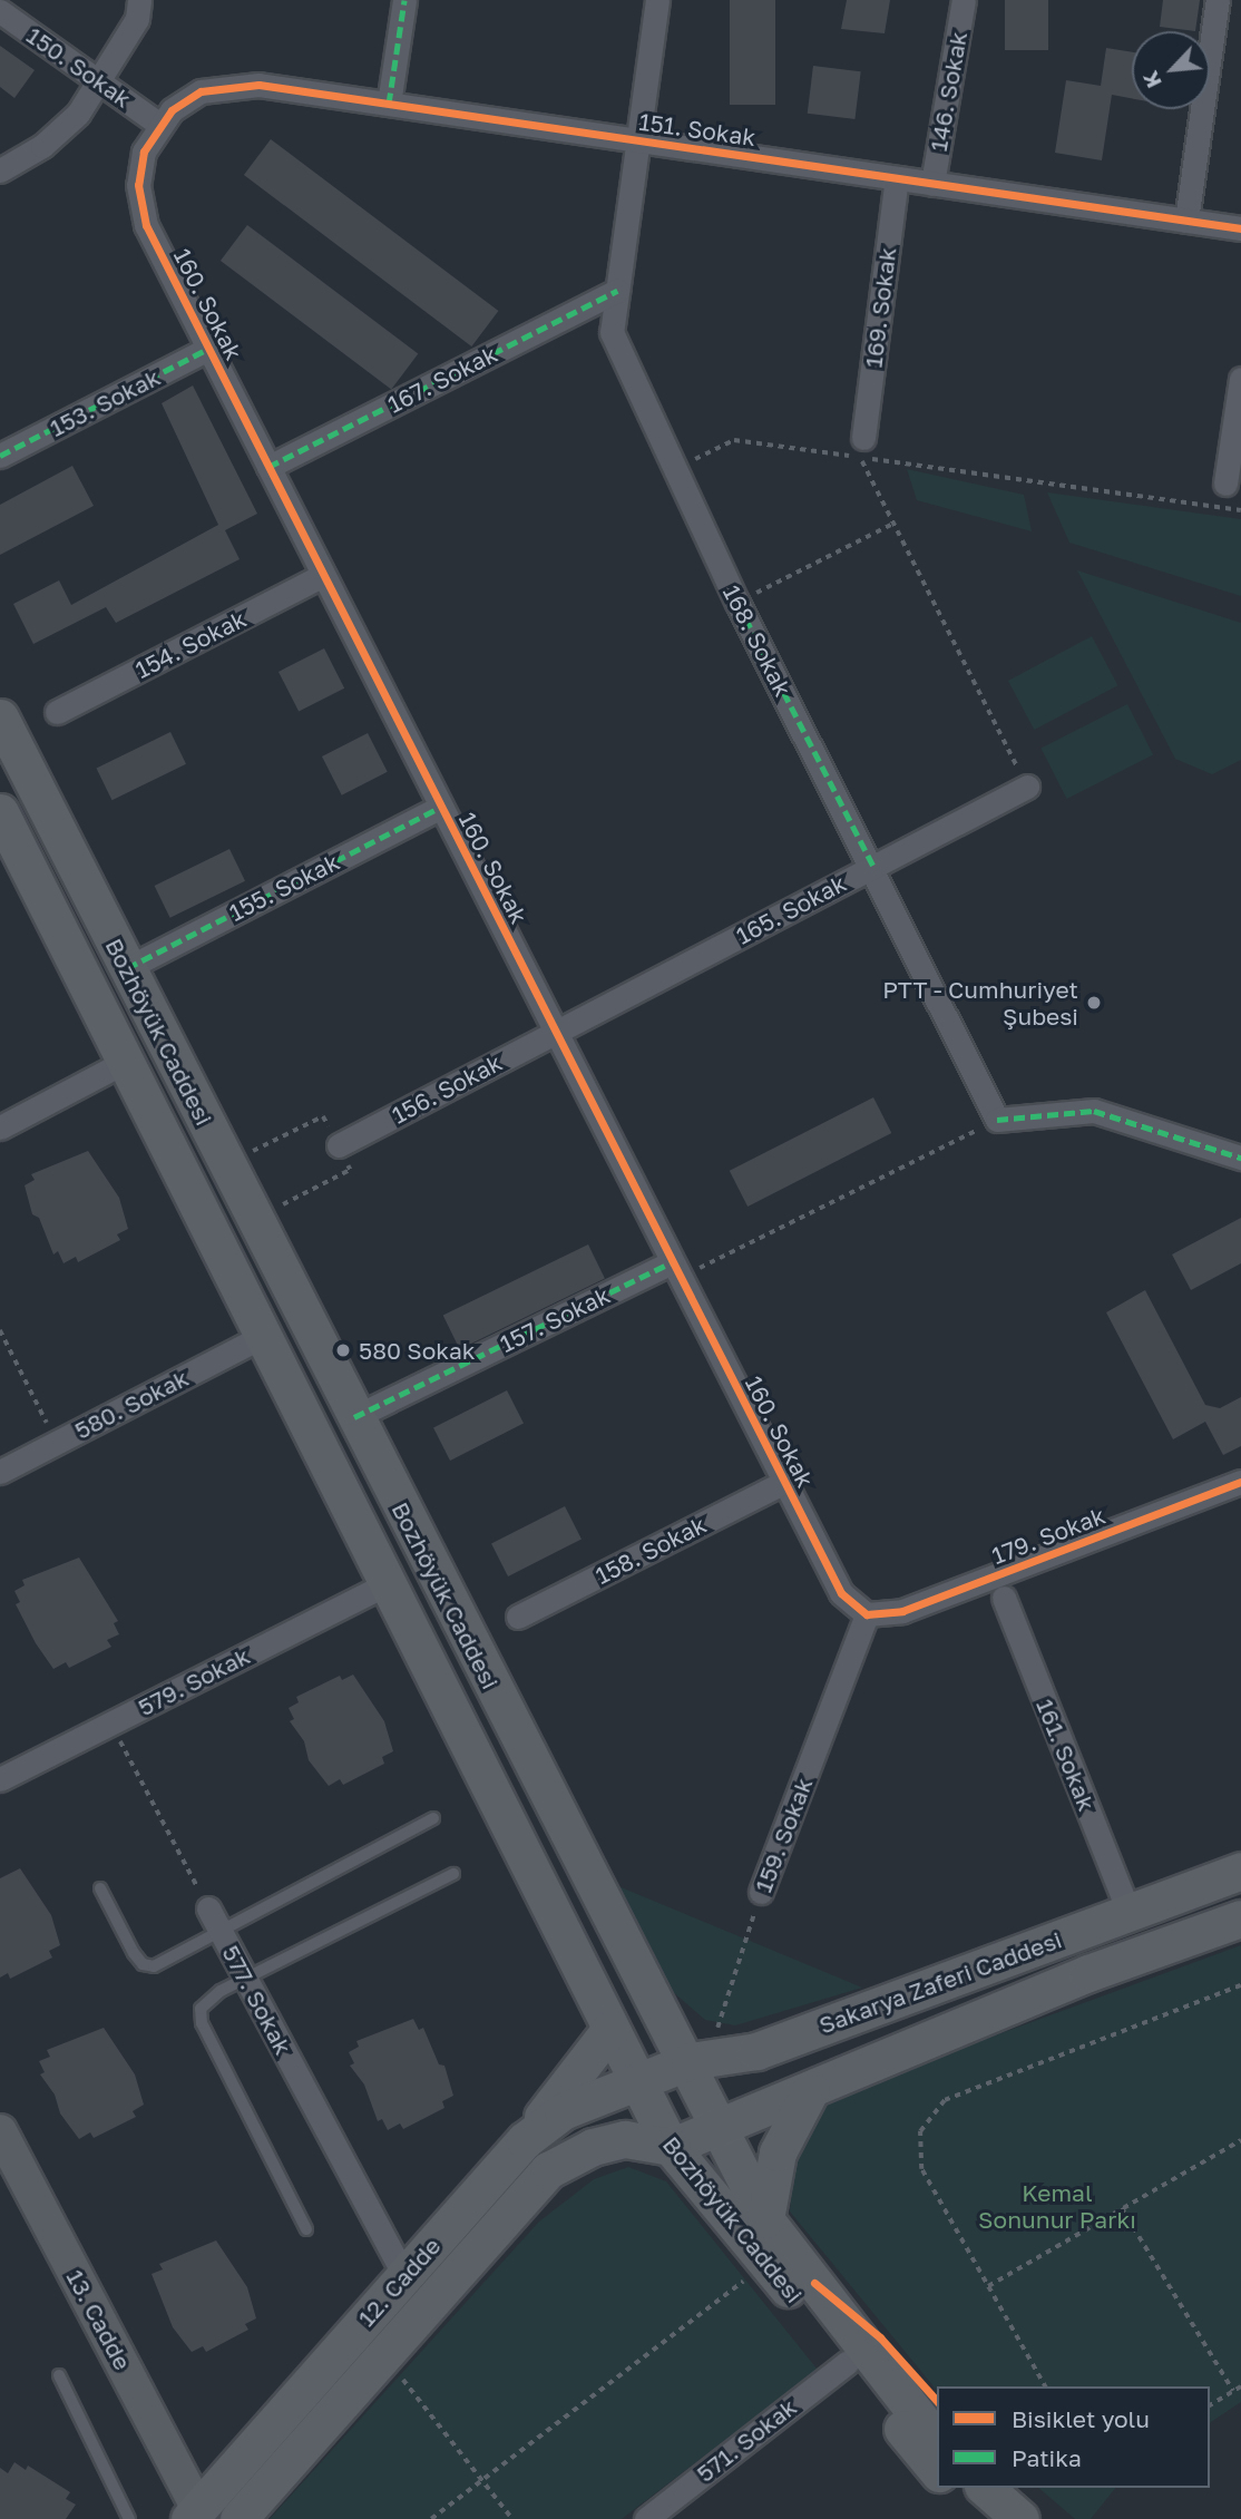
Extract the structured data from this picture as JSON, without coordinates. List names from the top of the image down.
{
  "streets": {
    "main road": ["Bozhöyük Caddesi", "Sakarya Zaferi Caddesi", "12. Cadde"],
    "street": [
      "150. Sokak",
      "146. Sokak",
      "151. Sokak",
      "160. Sokak",
      "169. Sokak",
      "167. Sokak",
      "153. Sokak",
      "168. Sokak",
      "154. Sokak",
      "155. Sokak",
      "165. Sokak",
      "156. Sokak",
      "157. Sokak",
      "580. Sokak",
      "179. Sokak",
      "158. Sokak",
      "579. Sokak",
      "161. Sokak",
      "159. Sokak",
      "577. Sokak",
      "13. Cadde",
      "571. Sokak"
    ]
  },
  "crossings": [
    ["150. Sokak", "151. Sokak"],
    ["150. Sokak", "160. Sokak"],
    ["146. Sokak", "151. Sokak"],
    ["151. Sokak", "160. Sokak"],
    ["151. Sokak", "169. Sokak"],
    ["151. Sokak", "168. Sokak"],
    ["160. Sokak", "167. Sokak"],
    ["160. Sokak", "153. Sokak"],
    ["160. Sokak", "154. Sokak"],
    ["160. Sokak", "155. Sokak"],
    ["160. Sokak", "165. Sokak"],
    ["160. Sokak", "156. Sokak"],
    ["160. Sokak", "157. Sokak"],
    ["160. Sokak", "179. Sokak"],
    ["160. Sokak", "158. Sokak"],
    ["160. Sokak", "159. Sokak"],
    ["167. Sokak", "168. Sokak"],
    ["168. Sokak", "165. Sokak"],
    ["155. Sokak", "Bozhöyük Caddesi"],
    ["165. Sokak", "156. Sokak"],
    ["Bozhöyük Caddesi", "157. Sokak"],
    ["Bozhöyük Caddesi", "580. Sokak"],
    ["Bozhöyük Caddesi", "579. Sokak"],
    ["Bozhöyük Caddesi", "159. Sokak"],
    ["Bozhöyük Caddesi", "Sakarya Zaferi Caddesi"],
    ["Bozhöyük Caddesi", "12. Cadde"],
    ["Bozhöyük Caddesi", "571. Sokak"],
    ["179. Sokak", "159. Sokak"],
    ["161. Sokak", "Sakarya Zaferi Caddesi"],
    ["159. Sokak", "Sakarya Zaferi Caddesi"],
    ["Sakarya Zaferi Caddesi", "12. Cadde"],
    ["577. Sokak", "12. Cadde"],
    ["12. Cadde", "13. Cadde"]
  ],
  "parks": ["Kemal Sonunur Parkı"],
  "places": ["PTT - Cumhuriyet Şubesi", "580 Sokak"],
  "legend": ["Bisiklet yolu", "Patika"],
  "north": "bottom left"
}
